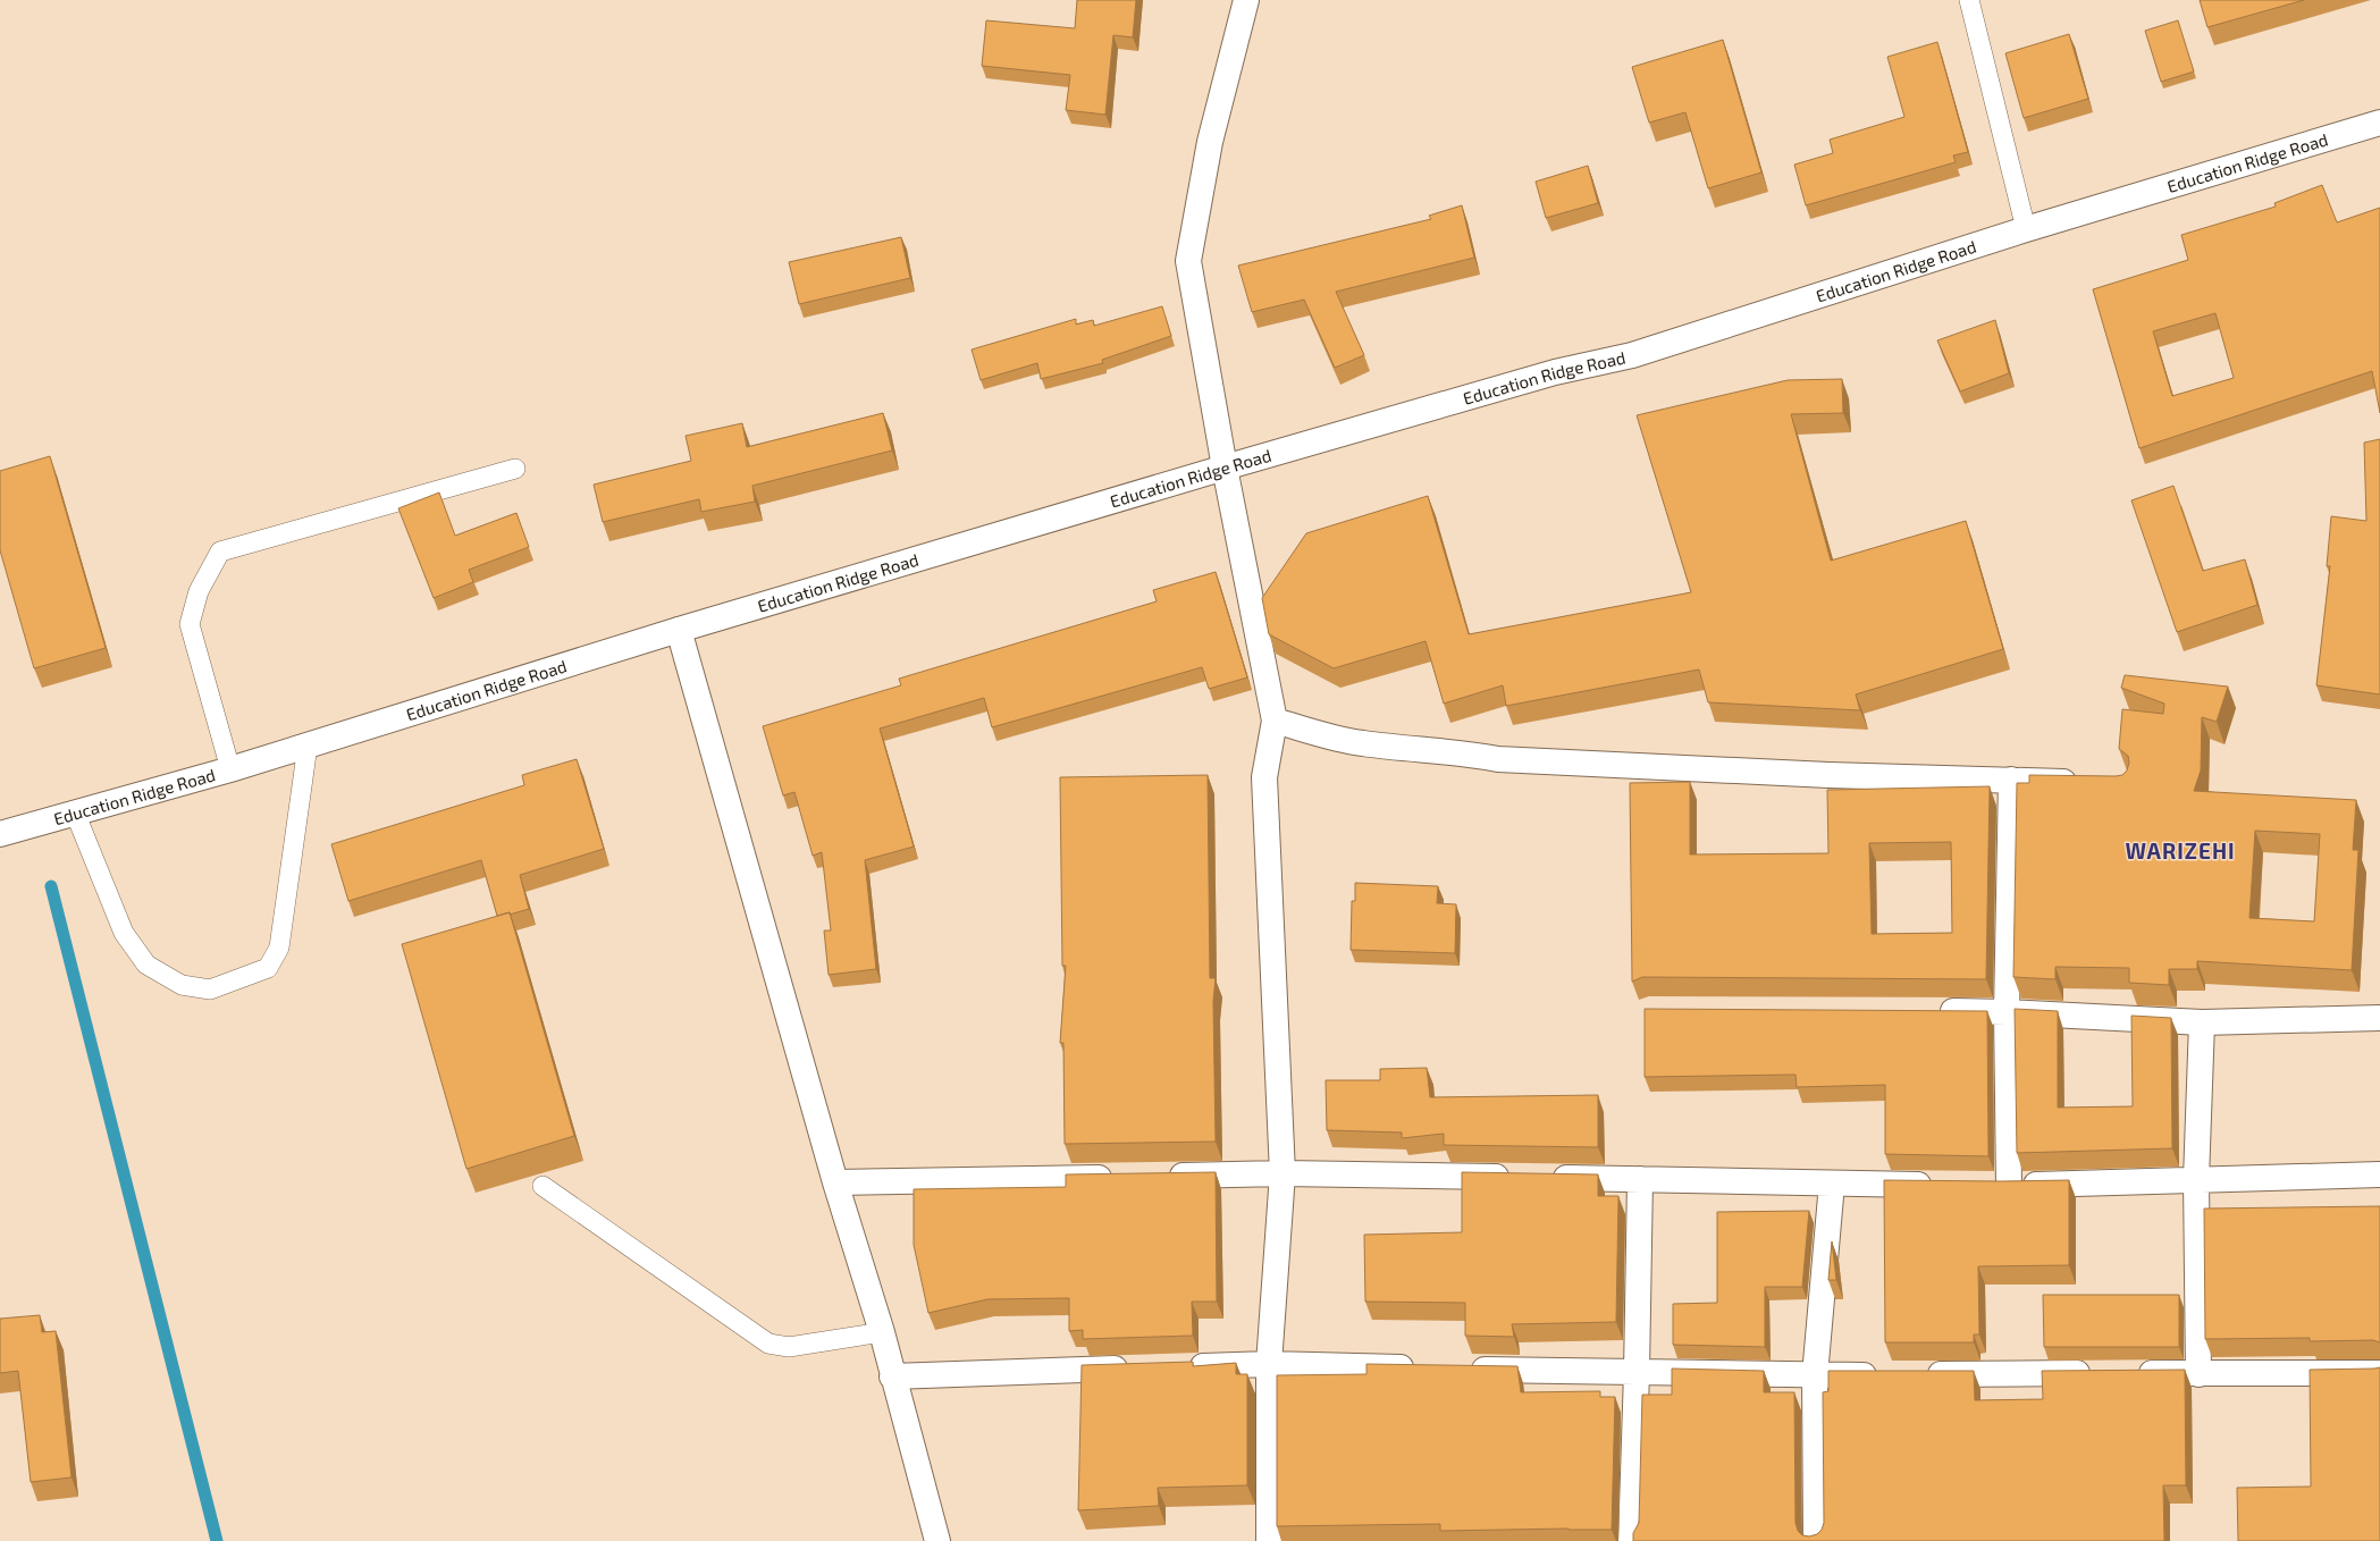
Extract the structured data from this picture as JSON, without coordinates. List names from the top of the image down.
{
  "streets": {
    "street": ["Education Ridge Road"]
  },
  "districts": ["WARIZEHI"]
}
